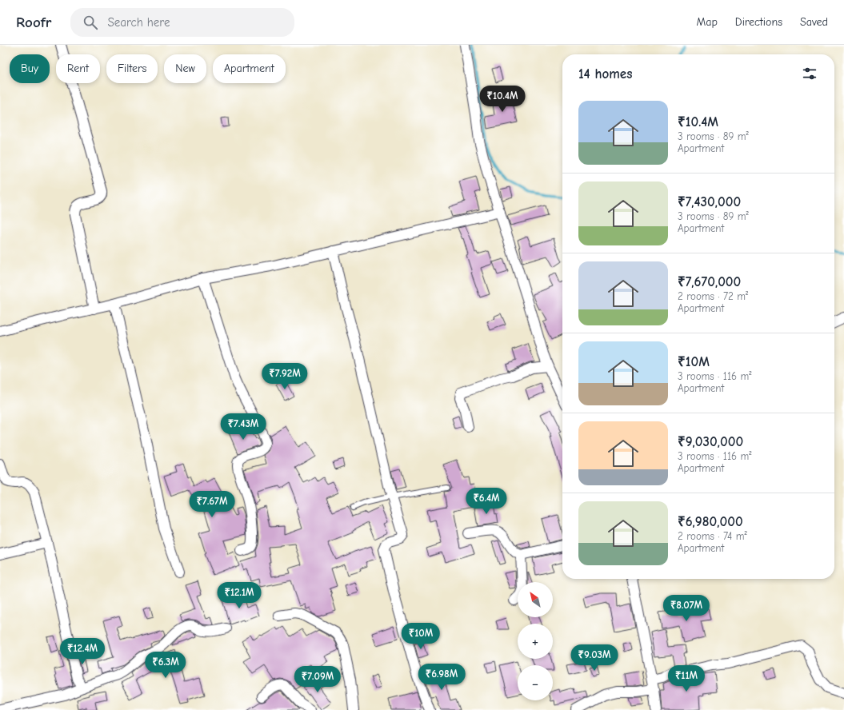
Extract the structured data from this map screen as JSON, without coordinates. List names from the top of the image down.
{
  "north": "top left",
  "page": {
    "header": "Roofr",
    "search": "Search here",
    "nav": ["Map", "Directions", "Saved"],
    "chip": [
      "Buy",
      "Rent",
      "Filters",
      "New",
      "Apartment"
    ],
    "heading": "14 homes",
    "price": [
      "₹10.4M",
      "₹7.92M",
      "₹7.43M",
      "₹6.4M",
      "₹7.67M",
      "₹12.1M",
      "₹8.07M",
      "₹10M",
      "₹12.4M",
      "₹9.03M",
      "₹6.3M",
      "₹6.98M",
      "₹11M",
      "₹7.09M"
    ],
    "list": [
      {
        "name": "₹10.4M",
        "note": "3 rooms · 89 m² · Apartment"
      },
      {
        "name": "₹7,430,000",
        "note": "3 rooms · 89 m² · Apartment"
      },
      {
        "name": "₹7,670,000",
        "note": "2 rooms · 72 m² · Apartment"
      },
      {
        "name": "₹10M",
        "note": "3 rooms · 116 m² · Apartment"
      },
      {
        "name": "₹9,030,000",
        "note": "3 rooms · 116 m² · Apartment"
      },
      {
        "name": "₹6,980,000",
        "note": "2 rooms · 74 m² · Apartment"
      }
    ],
    "map_buttons": ["+", "−"]
  }
}
